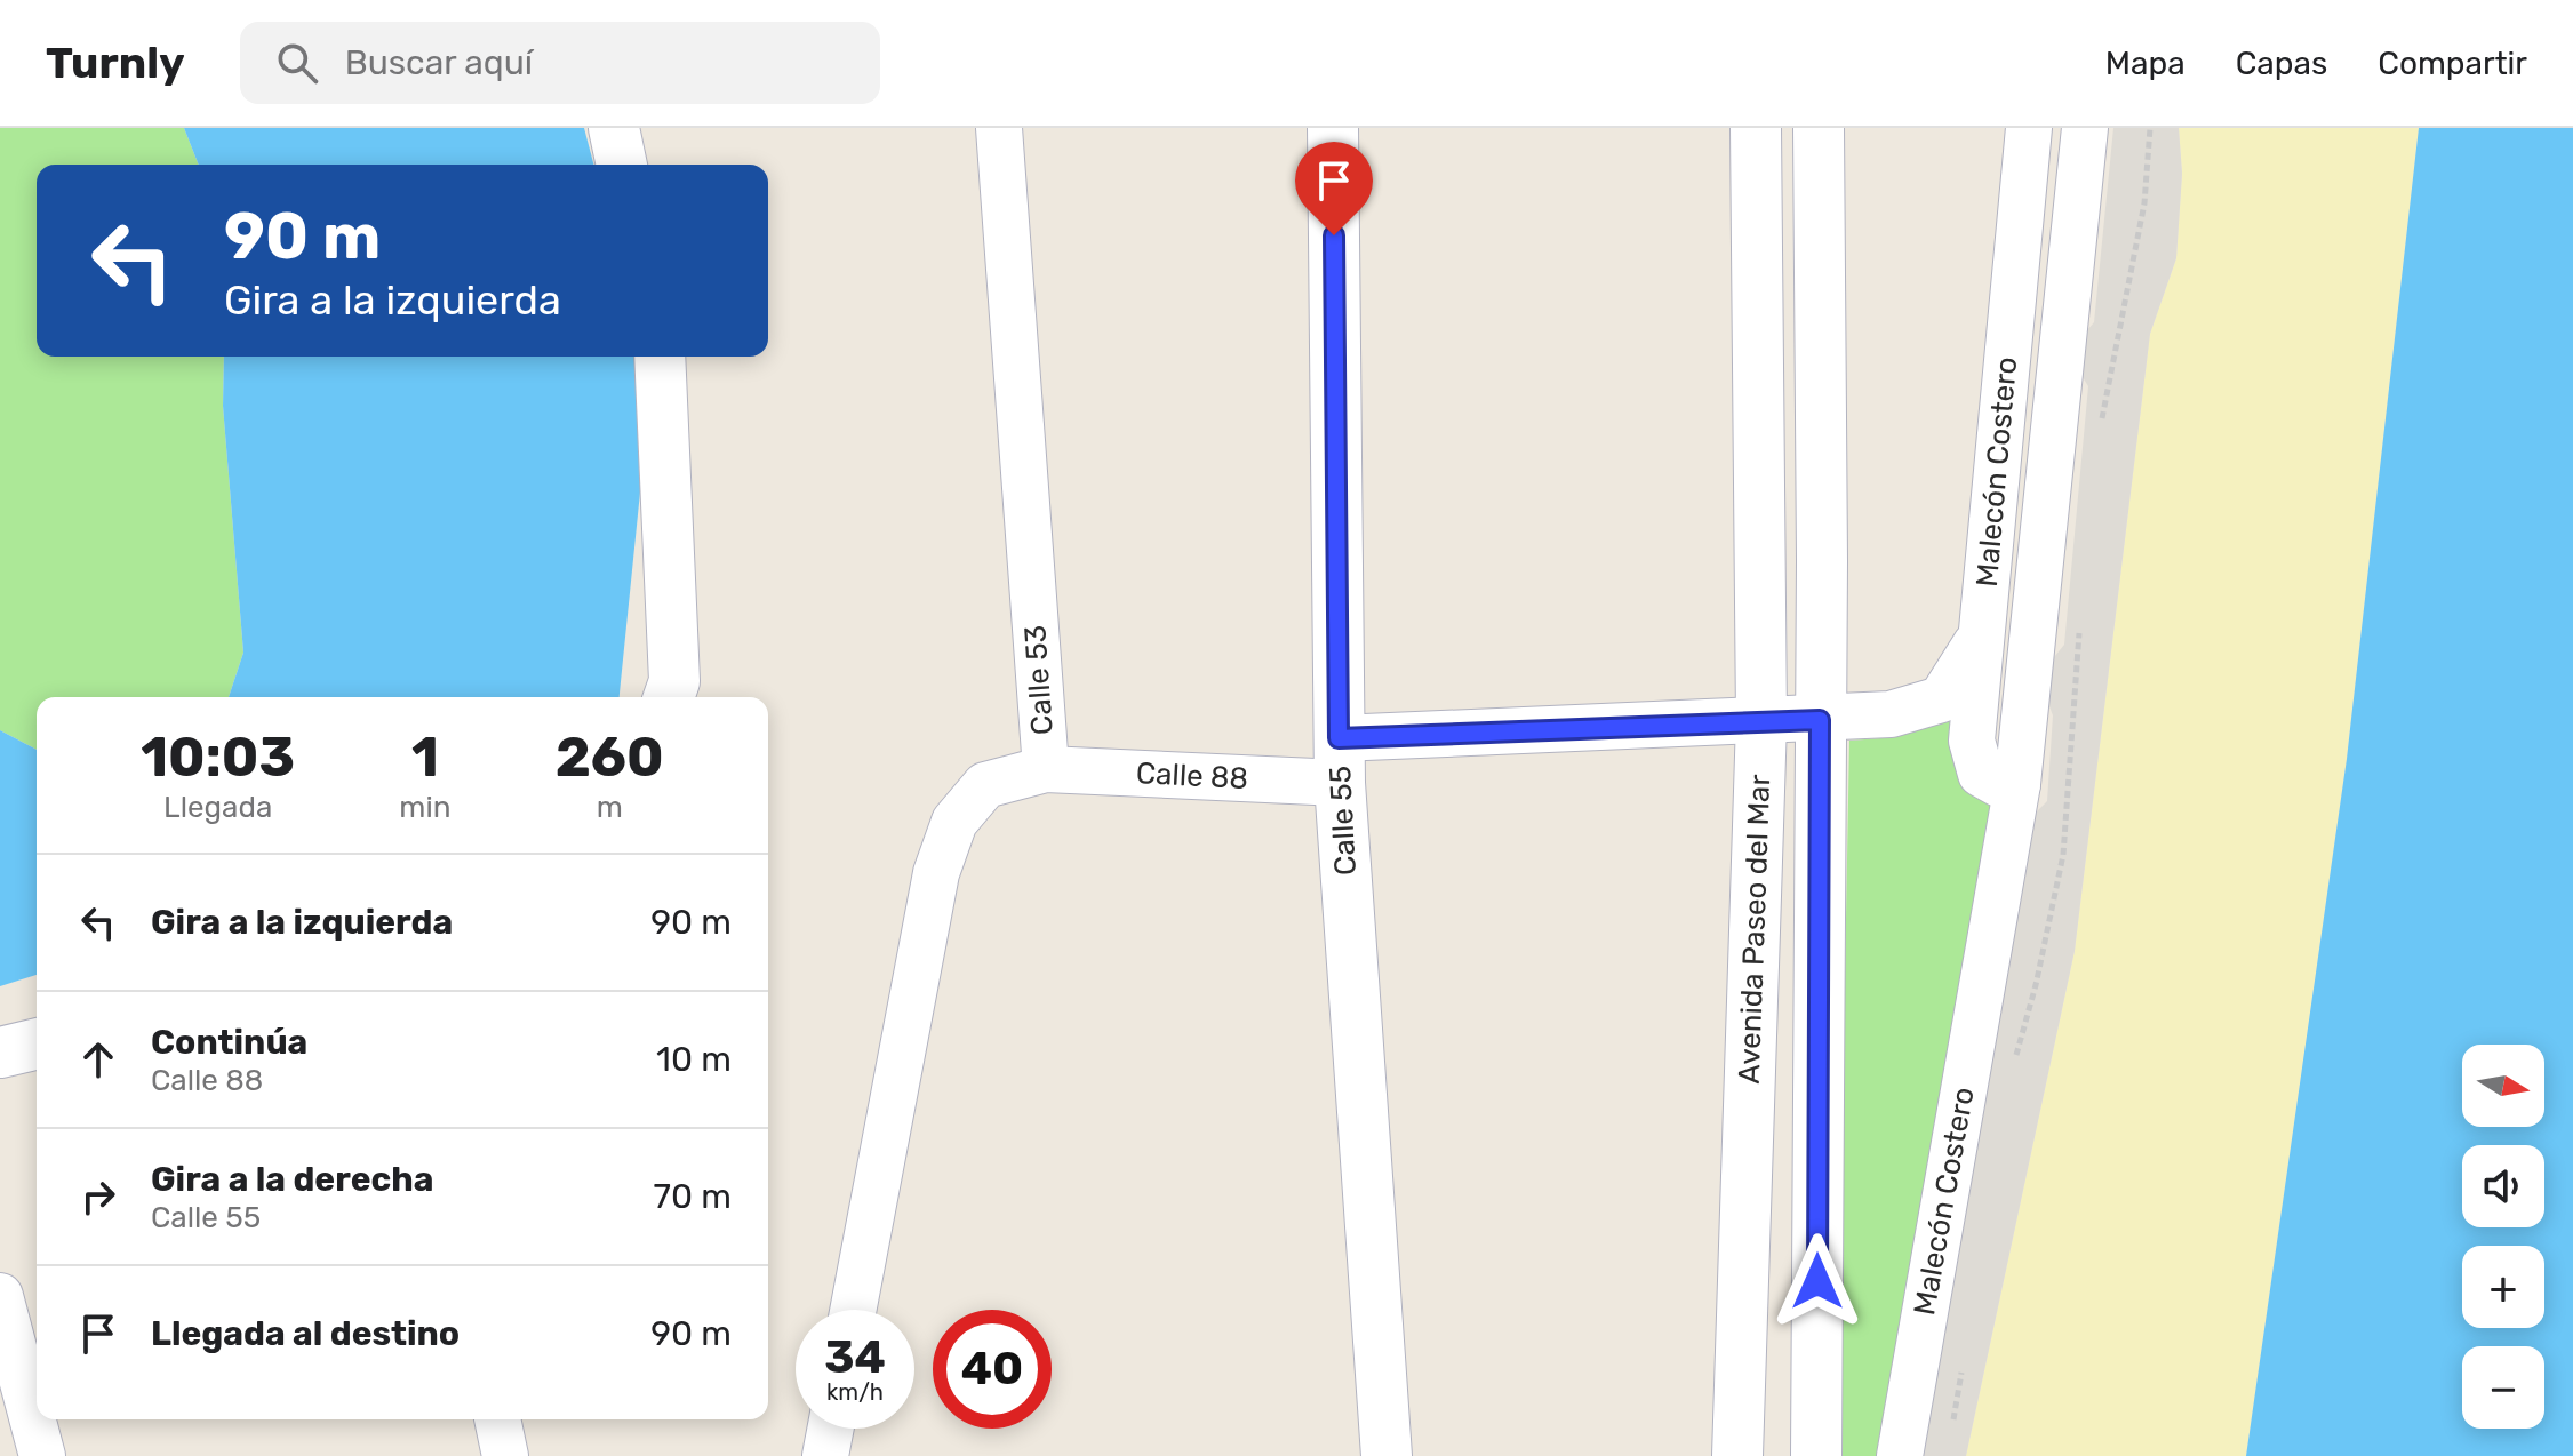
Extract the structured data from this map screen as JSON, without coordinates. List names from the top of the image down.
{
  "streets": {
    "street": [
      "Malecón Costero",
      "Calle 53",
      "Calle 88",
      "Calle 55",
      "Avenida Paseo del Mar"
    ]
  },
  "crossings": [
    ["Malecón Costero", "Calle 88"],
    ["Calle 53", "Calle 88"],
    ["Calle 88", "Calle 55"],
    ["Calle 88", "Avenida Paseo del Mar"]
  ],
  "north": "right",
  "page": {
    "header": "Turnly",
    "search": "Buscar aquí",
    "nav": ["Mapa", "Capas", "Compartir"],
    "turn": ["90 m", "Gira a la izquierda"],
    "eta": [
      "10:03",
      "Llegada",
      "1",
      "min",
      "260",
      "m"
    ],
    "list": [
      {
        "name": "Gira a la izquierda",
        "value": "90 m"
      },
      {
        "name": "Continúa",
        "note": "Calle 88",
        "value": "10 m"
      },
      {
        "name": "Gira a la derecha",
        "note": "Calle 55",
        "value": "70 m"
      },
      {
        "name": "Llegada al destino",
        "value": "90 m"
      }
    ],
    "map_buttons": ["+", "−"],
    "speed": "34 km/h",
    "limit": "40"
  }
}
